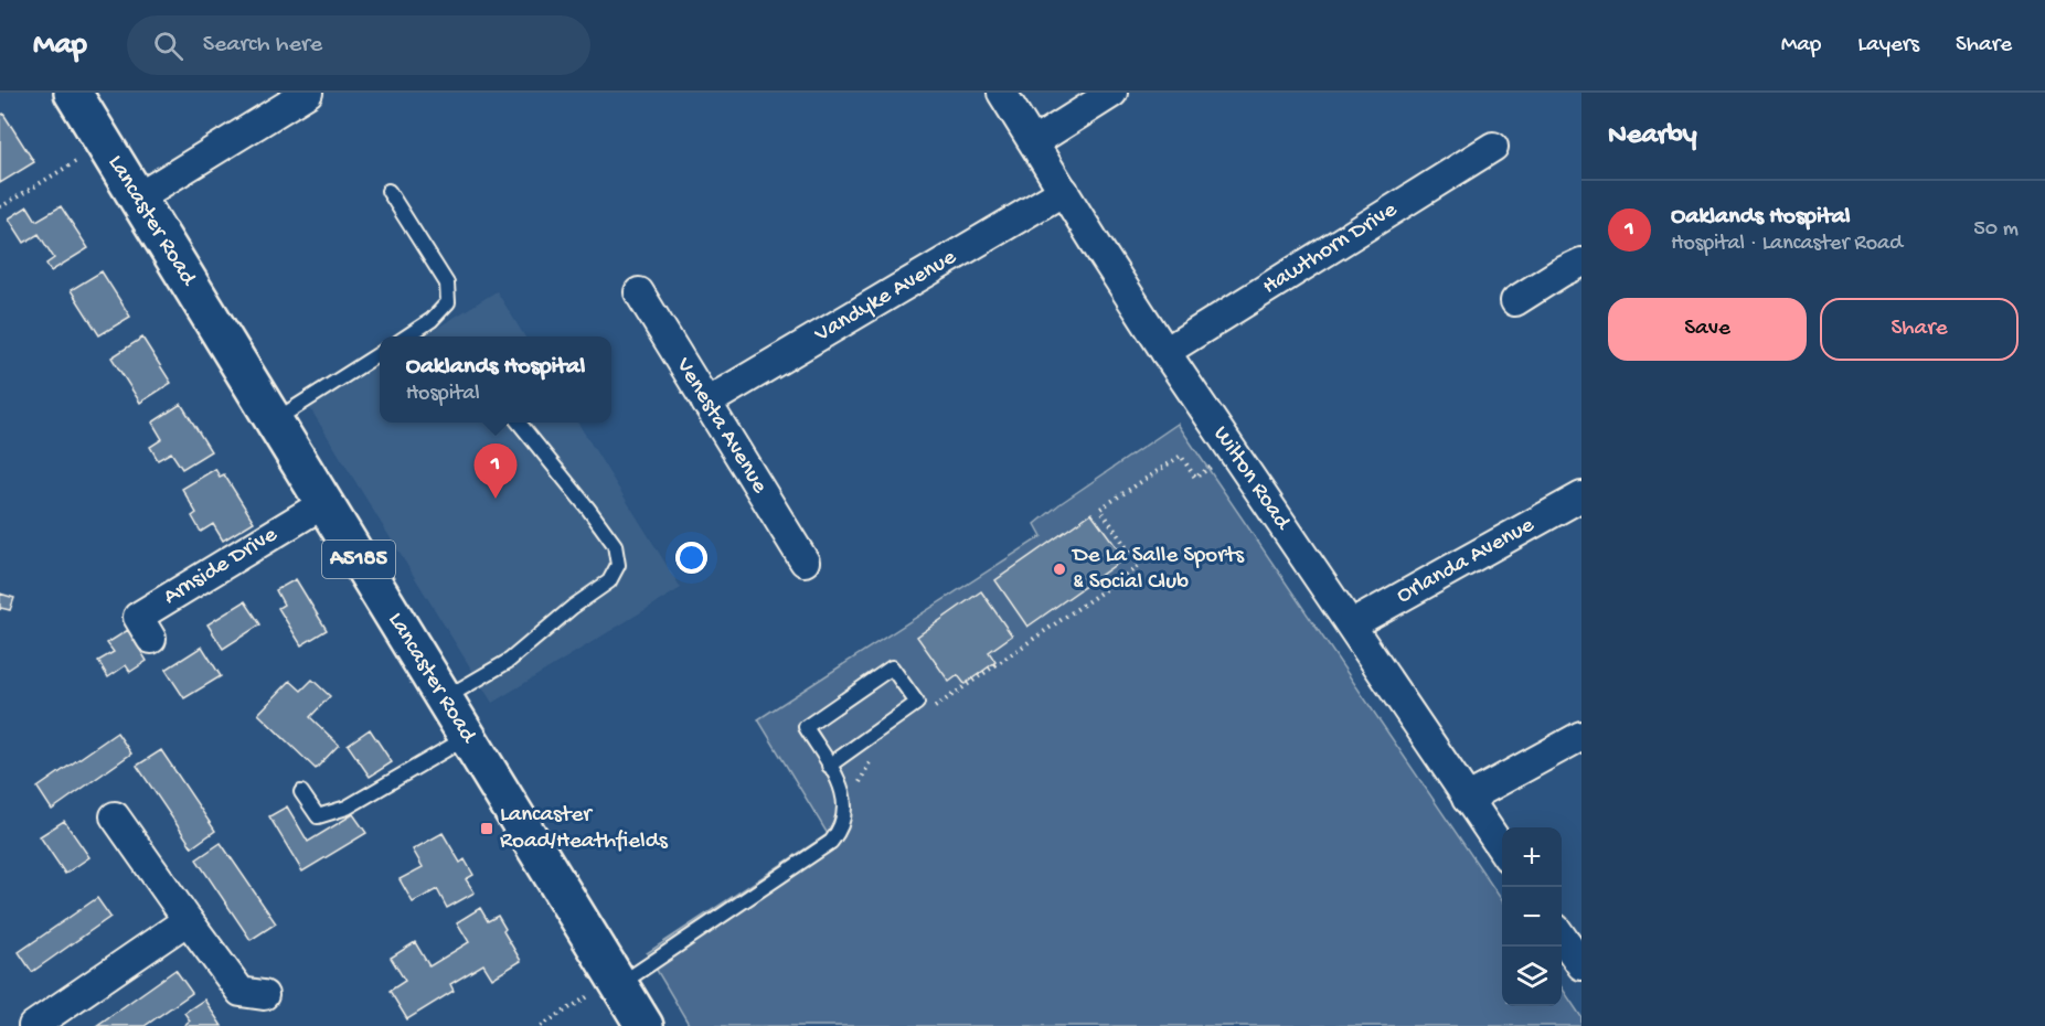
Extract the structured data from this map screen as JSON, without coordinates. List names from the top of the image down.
{
  "streets": {
    "main road": ["Lancaster Road", "A5185"],
    "street": [
      "Hawthorn Drive",
      "Vandyke Avenue",
      "Venesta Avenue",
      "Wilton Road",
      "Orlanda Avenue",
      "Arnside Drive"
    ]
  },
  "crossings": [
    ["Lancaster Road", "Arnside Drive"],
    ["Hawthorn Drive", "Wilton Road"],
    ["Vandyke Avenue", "Venesta Avenue"],
    ["Vandyke Avenue", "Wilton Road"],
    ["Wilton Road", "Orlanda Avenue"]
  ],
  "places": {
    "other": ["De La Salle Sports & Social Club"],
    "transit": ["Lancaster Road/Heathfields"]
  },
  "page": {
    "header": "Map",
    "search": "Search here",
    "nav": ["Map", "Layers", "Share"],
    "heading": "Nearby",
    "list": [
      {
        "mark": "1",
        "name": "Oaklands Hospital",
        "note": "Hospital · Lancaster Road",
        "value": "50 m"
      }
    ],
    "buttons": ["Save", "Share"],
    "popup": ["Oaklands Hospital", "Hospital"],
    "pins": "1",
    "map_buttons": ["+", "−"]
  }
}
